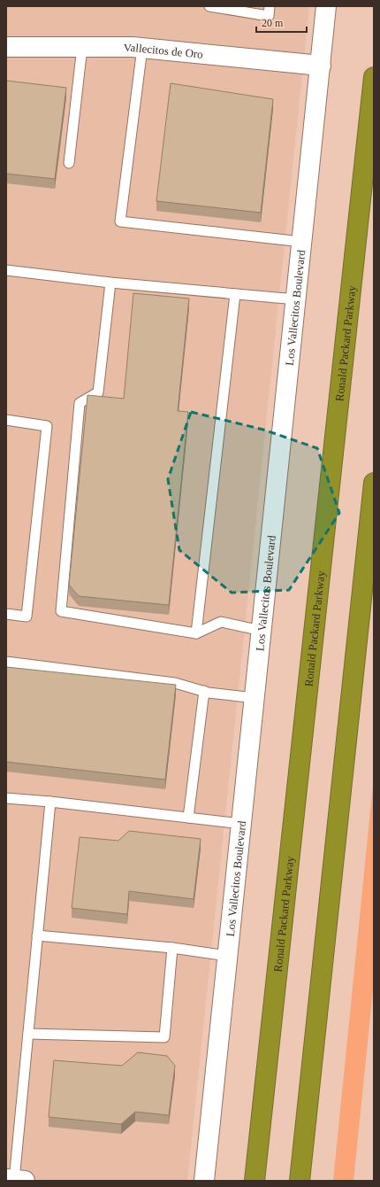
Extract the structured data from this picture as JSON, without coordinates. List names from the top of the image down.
{
  "streets": {
    "highway": ["Ronald Packard Parkway"],
    "street": ["Vallecitos de Oro", "Los Vallecitos Boulevard"]
  },
  "crossings": [
    ["Vallecitos de Oro", "Los Vallecitos Boulevard"]
  ],
  "scale_bar": "20 m"
}
